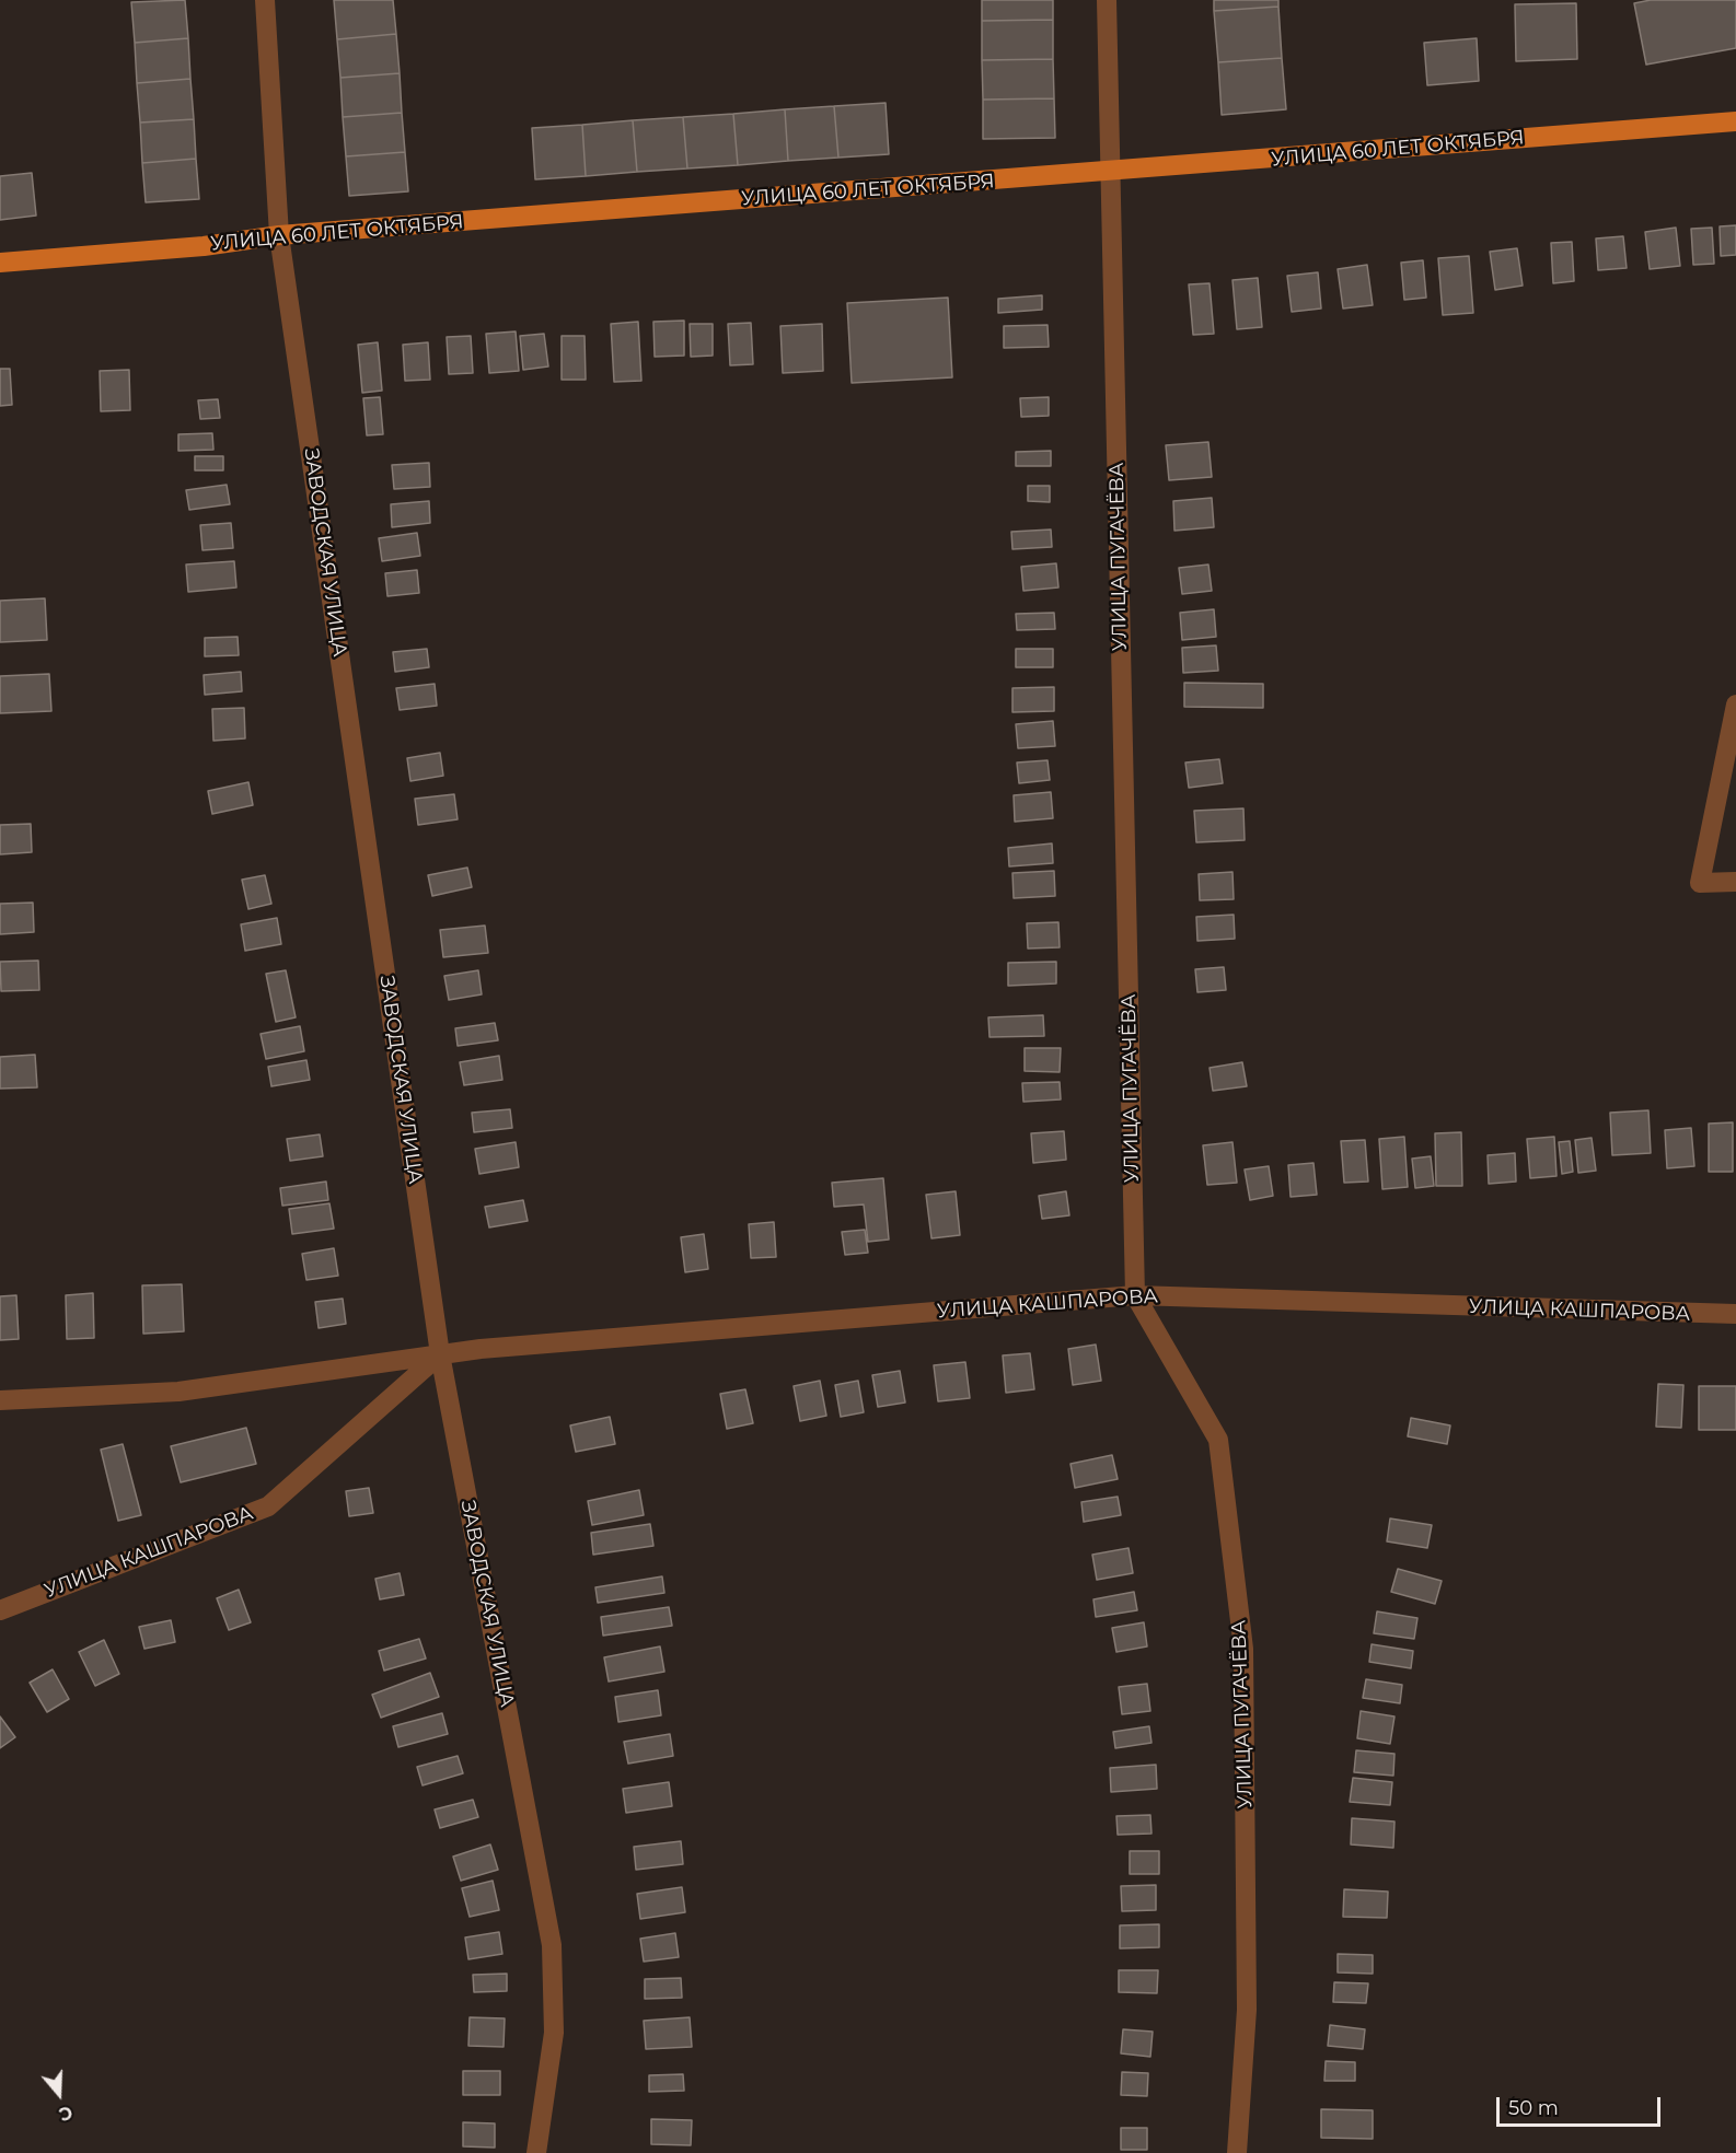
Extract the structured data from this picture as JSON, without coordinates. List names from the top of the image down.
{
  "streets": {
    "main road": ["УЛИЦА 60 ЛЕТ ОКТЯБРЯ"],
    "street": ["ЗАВОДСКАЯ УЛИЦА", "УЛИЦА ПУГАЧЁВА", "УЛИЦА КАШПАРОВА"]
  },
  "crossings": [
    ["УЛИЦА 60 ЛЕТ ОКТЯБРЯ", "ЗАВОДСКАЯ УЛИЦА"],
    ["УЛИЦА 60 ЛЕТ ОКТЯБРЯ", "УЛИЦА ПУГАЧЁВА"],
    ["ЗАВОДСКАЯ УЛИЦА", "УЛИЦА КАШПАРОВА"],
    ["УЛИЦА ПУГАЧЁВА", "УЛИЦА КАШПАРОВА"]
  ],
  "scale_bar": "50 m",
  "north": "bottom"
}
